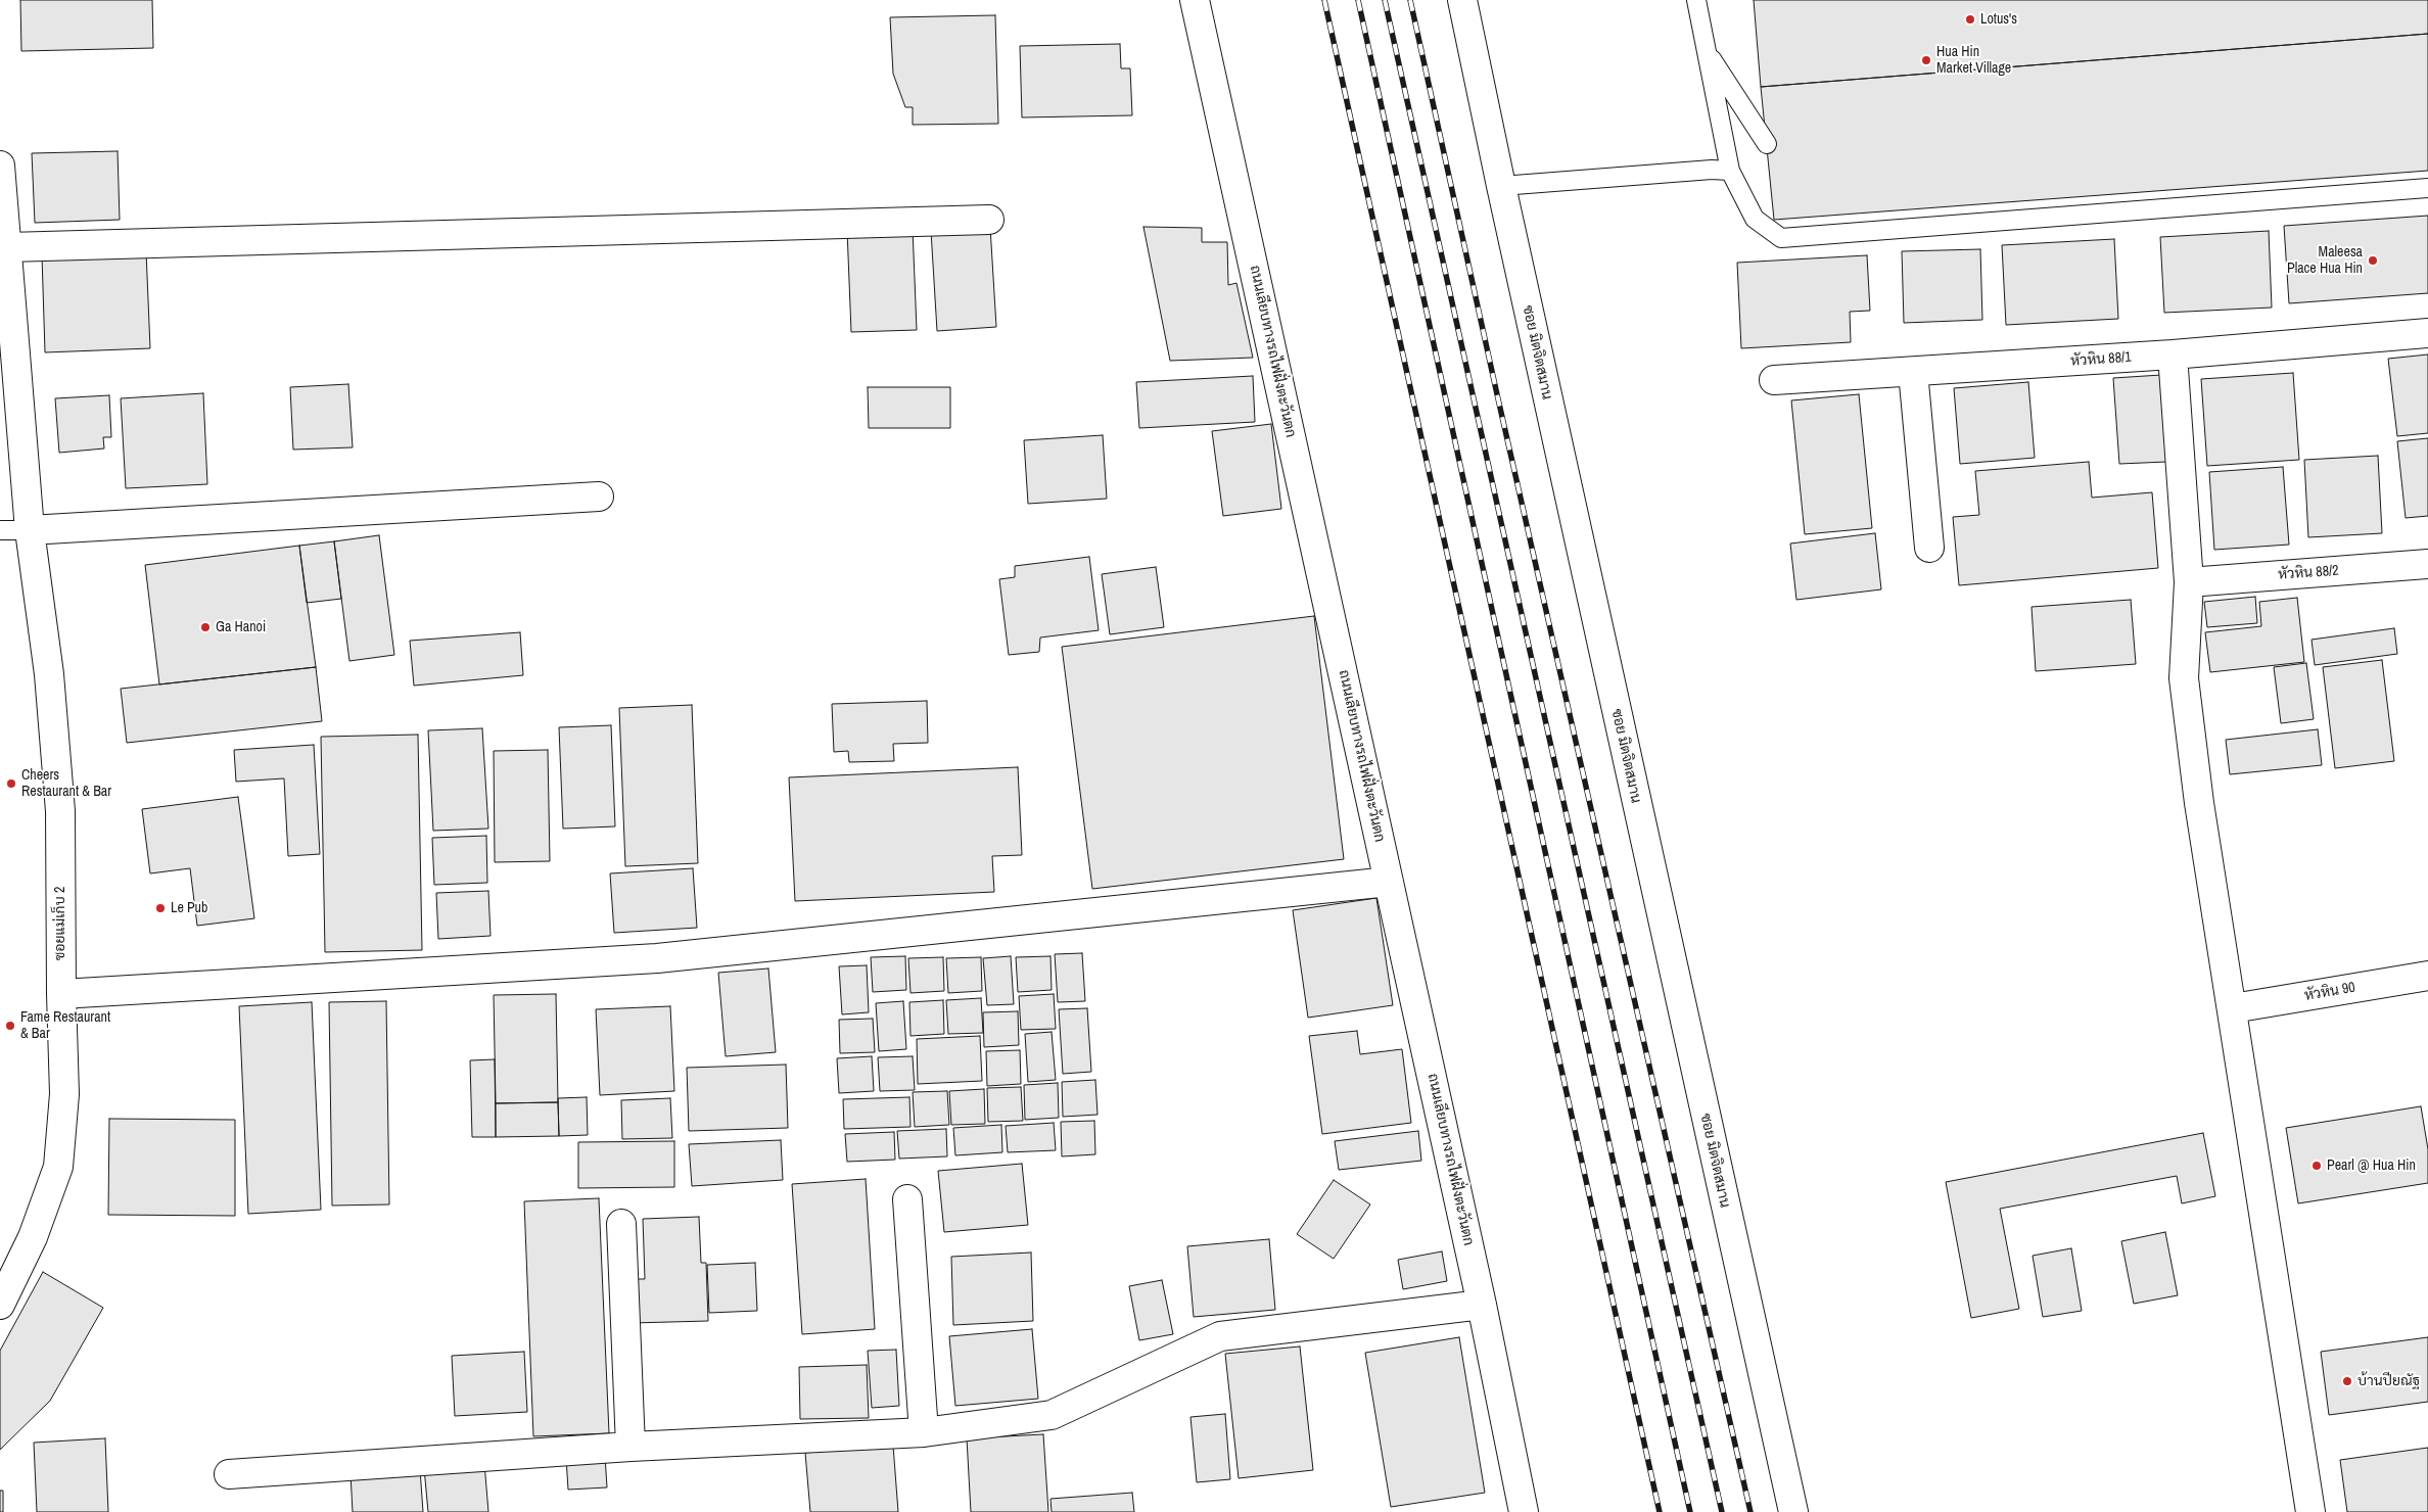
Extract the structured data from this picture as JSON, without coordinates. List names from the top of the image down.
{
  "streets": {
    "street": [
      "ถนนเลียบทางรถไฟฝั่งตะวันตก",
      "ซอย มิตจิตสมาน",
      "หัวหิน 88/1",
      "หัวหิน 88/2",
      "ซอยแม่เก็บ 2",
      "หัวหิน 90"
    ]
  },
  "places": [
    "Lotus's",
    "Hua Hin Market Village",
    "Maleesa Place Hua Hin",
    "Ga Hanoi",
    "Cheers Restaurant & Bar",
    "Le Pub",
    "Fame Restaurant & Bar",
    "Pearl @ Hua Hin",
    "บ้านปียณัฐ"
  ]
}
